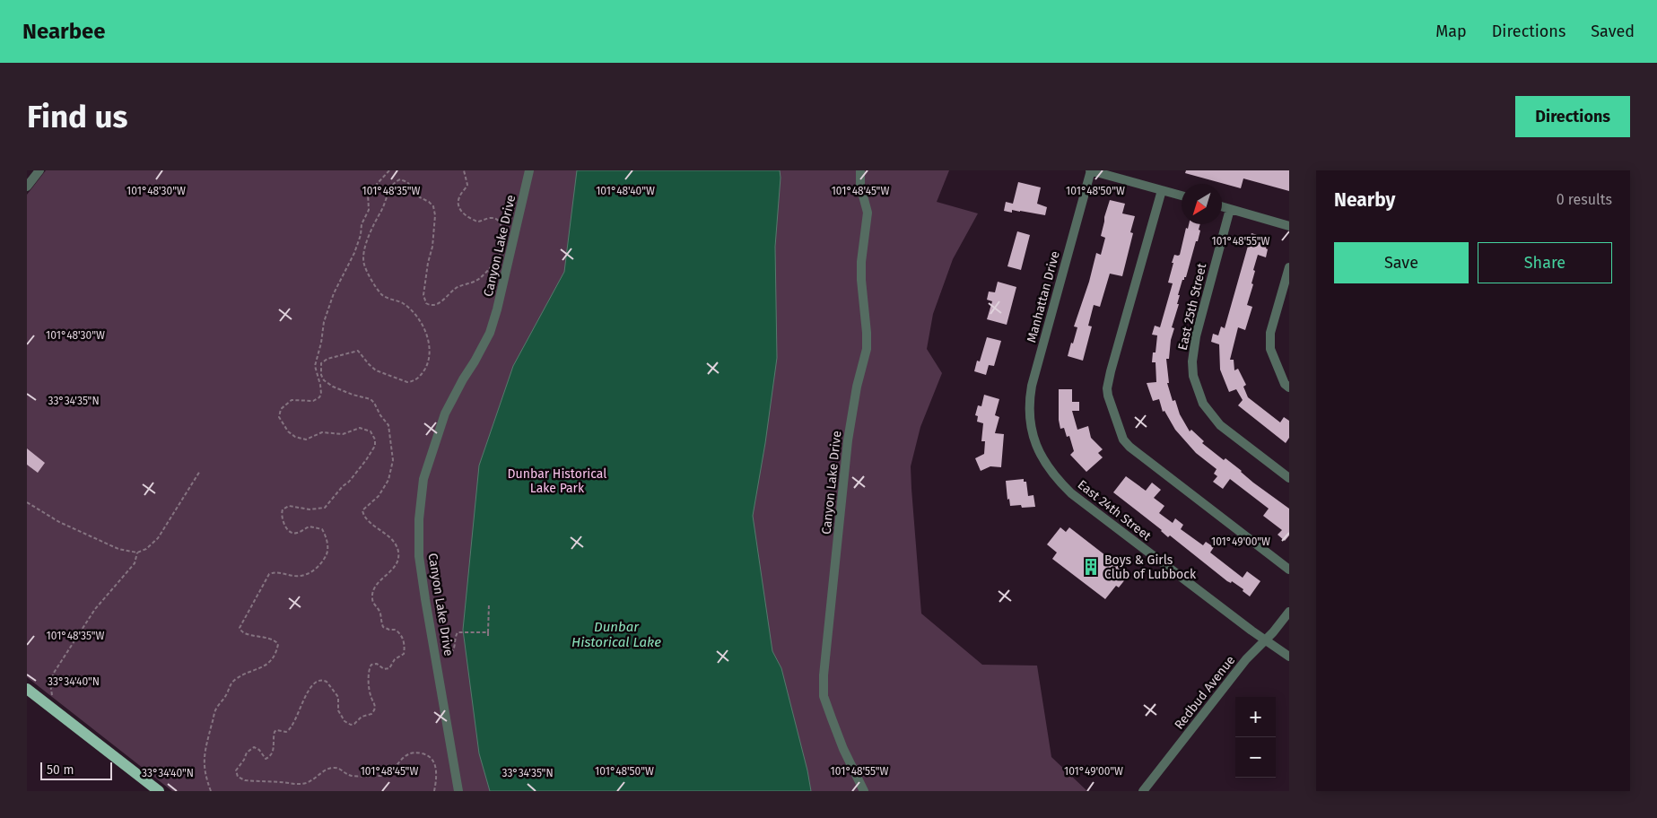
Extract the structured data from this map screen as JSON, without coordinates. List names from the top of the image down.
{
  "streets": {
    "street": [
      "Canyon Lake Drive",
      "Manhattan Drive",
      "East 25th Street",
      "East 24th Street",
      "Redbud Avenue"
    ]
  },
  "crossings": [
    ["Manhattan Drive", "East 24th Street"],
    ["East 24th Street", "Redbud Avenue"]
  ],
  "water": ["Dunbar Historical Lake"],
  "parks": ["Dunbar Historical Lake Park"],
  "places": {
    "building": ["Boys & Girls Club of Lubbock"]
  },
  "scale_bar": "50 m",
  "north": "bottom left",
  "page": {
    "header": "Nearbee",
    "nav": ["Map", "Directions", "Saved"],
    "buttons": [
      "Directions",
      ["Save", "Share"]
    ],
    "title": "Find us",
    "heading": ["Nearby", "0 results"],
    "map_buttons": ["+", "−"],
    "scale": "50 m"
  },
  "coordinates": [
    "101°48'30\"W",
    "101°48'35\"W",
    "101°48'40\"W",
    "101°48'45\"W",
    "101°48'50\"W",
    "101°48'55\"W",
    "33°34'35\"N",
    "101°49'00\"W",
    "33°34'40\"N"
  ]
}
